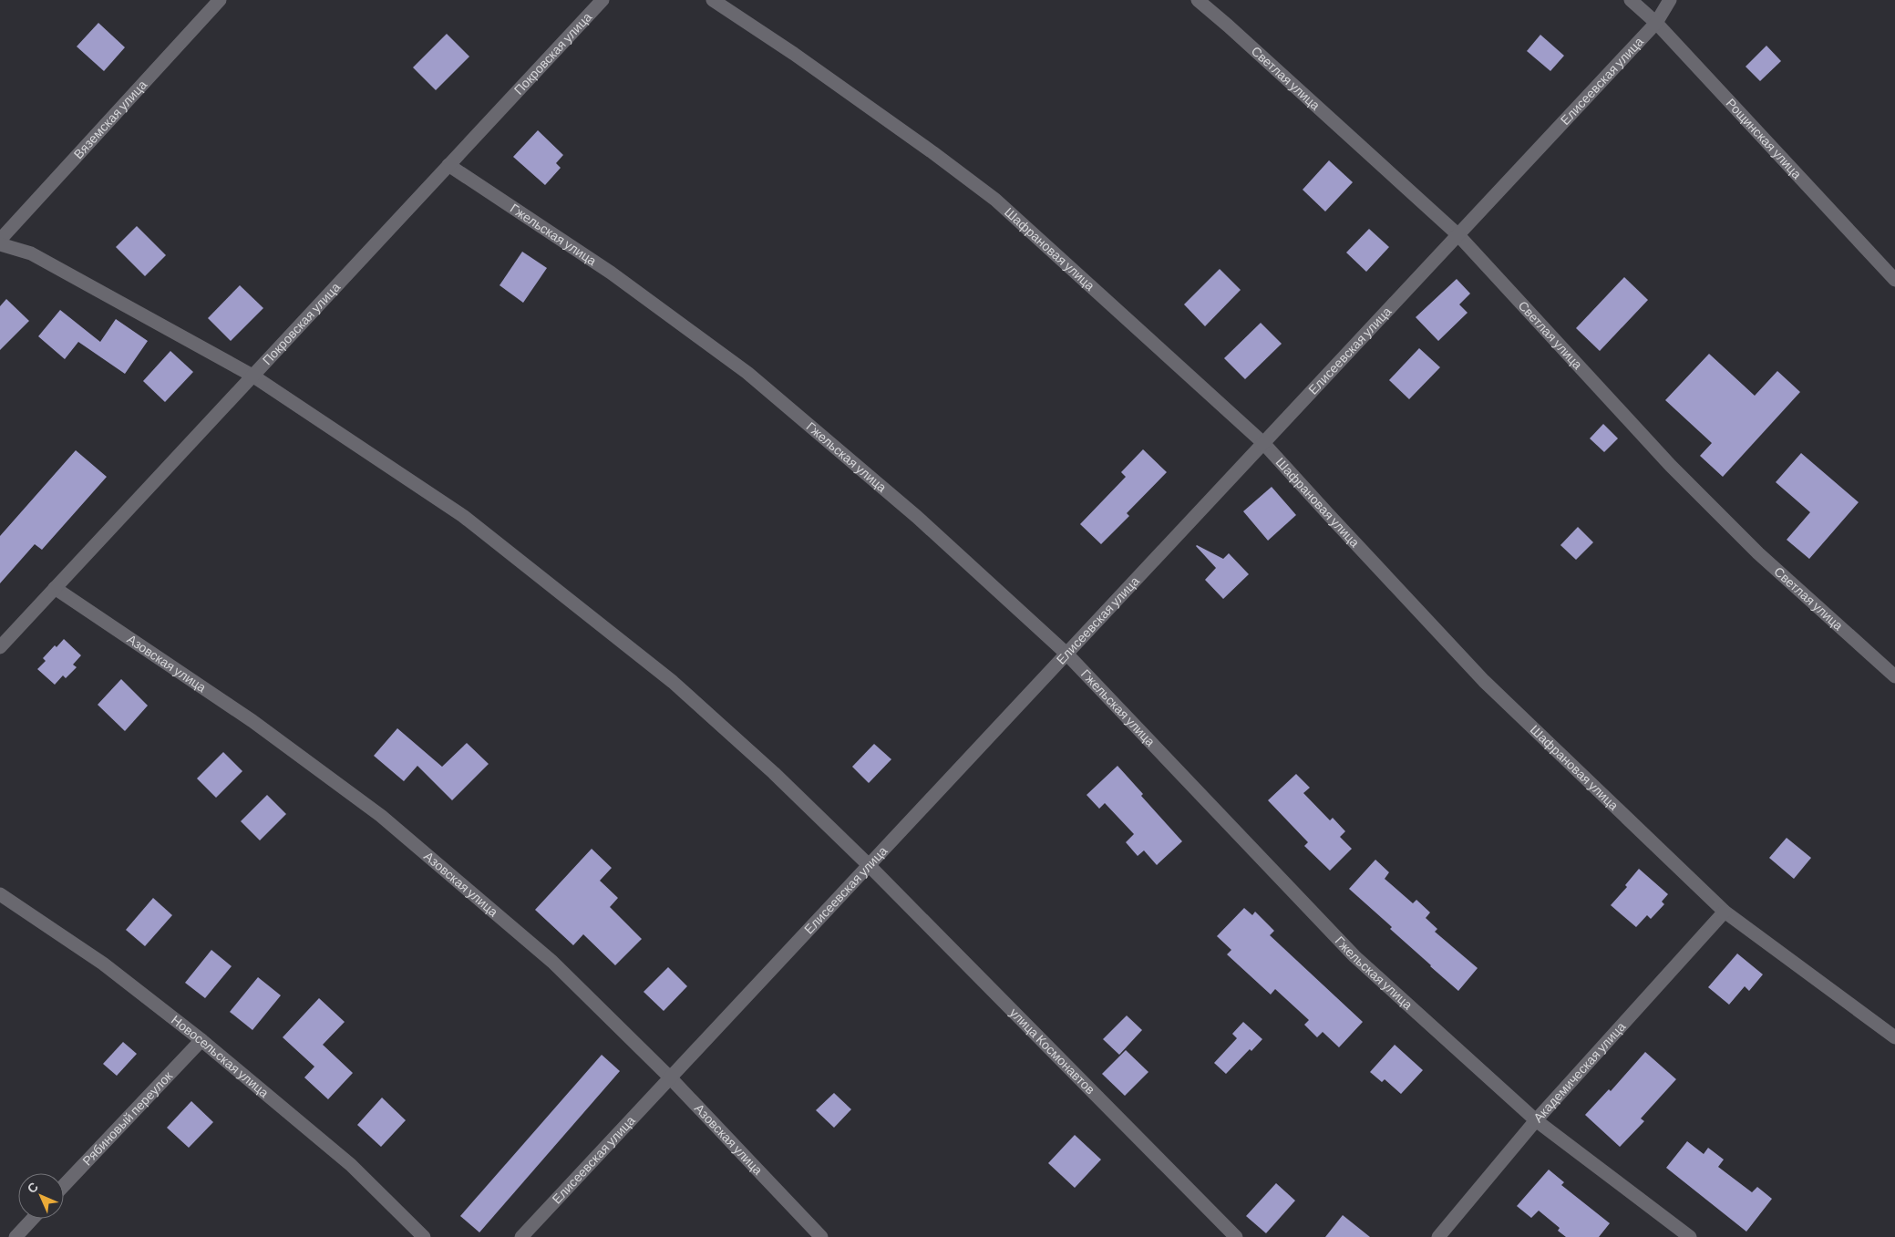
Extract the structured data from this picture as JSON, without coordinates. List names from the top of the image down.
{
  "streets": {
    "street": [
      "Покровская улица",
      "Светлая улица",
      "Елисеевская улица",
      "Вяземская улица",
      "Рощинская улица",
      "Гжельская улица",
      "Шафрановая улица",
      "Азовская улица",
      "улица Космонавтов",
      "Новосельская улица",
      "Академическая улица",
      "Рябиновый переулок"
    ]
  },
  "crossings": [
    ["Покровская улица", "Гжельская улица"],
    ["Покровская улица", "Азовская улица"],
    ["Покровская улица", "улица Космонавтов"],
    ["Светлая улица", "Елисеевская улица"],
    ["Елисеевская улица", "Рощинская улица"],
    ["Елисеевская улица", "Гжельская улица"],
    ["Елисеевская улица", "Шафрановая улица"],
    ["Елисеевская улица", "Азовская улица"],
    ["Елисеевская улица", "улица Космонавтов"],
    ["Гжельская улица", "Академическая улица"],
    ["Шафрановая улица", "Академическая улица"],
    ["Новосельская улица", "Рябиновый переулок"]
  ],
  "north": "top left"
}
